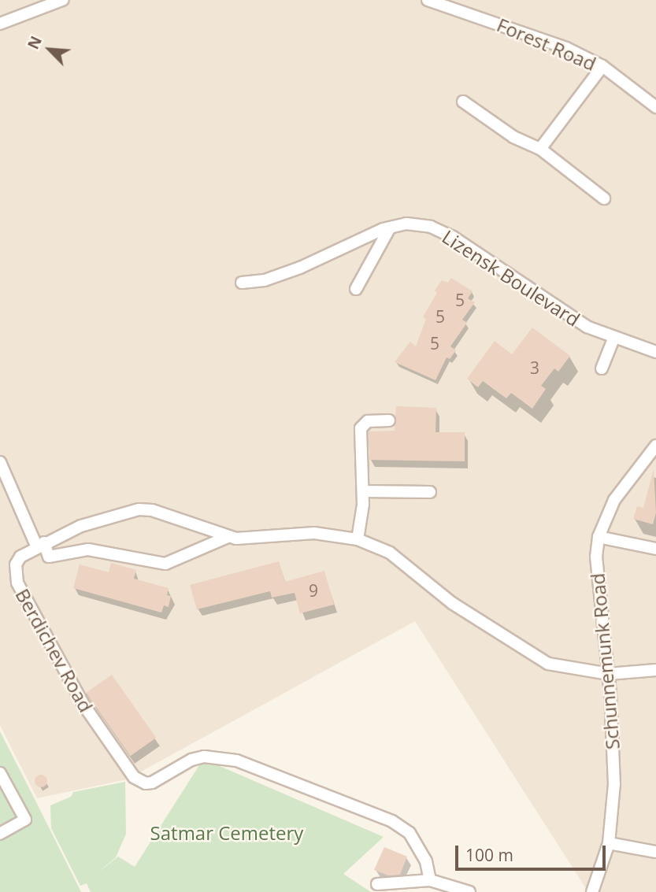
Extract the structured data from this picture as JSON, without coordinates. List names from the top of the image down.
{
  "streets": {
    "street": [
      "Forest Road",
      "Lizensk Boulevard",
      "Berdichev Road",
      "Schunnemunk Road"
    ]
  },
  "crossings": [
    ["Berdichev Road", "Schunnemunk Road"]
  ],
  "parks": ["Satmar Cemetery"],
  "house_numbers": [
    "5",
    "5",
    "5",
    "3",
    "9"
  ],
  "scale_bar": "100 m",
  "north": "top left"
}
